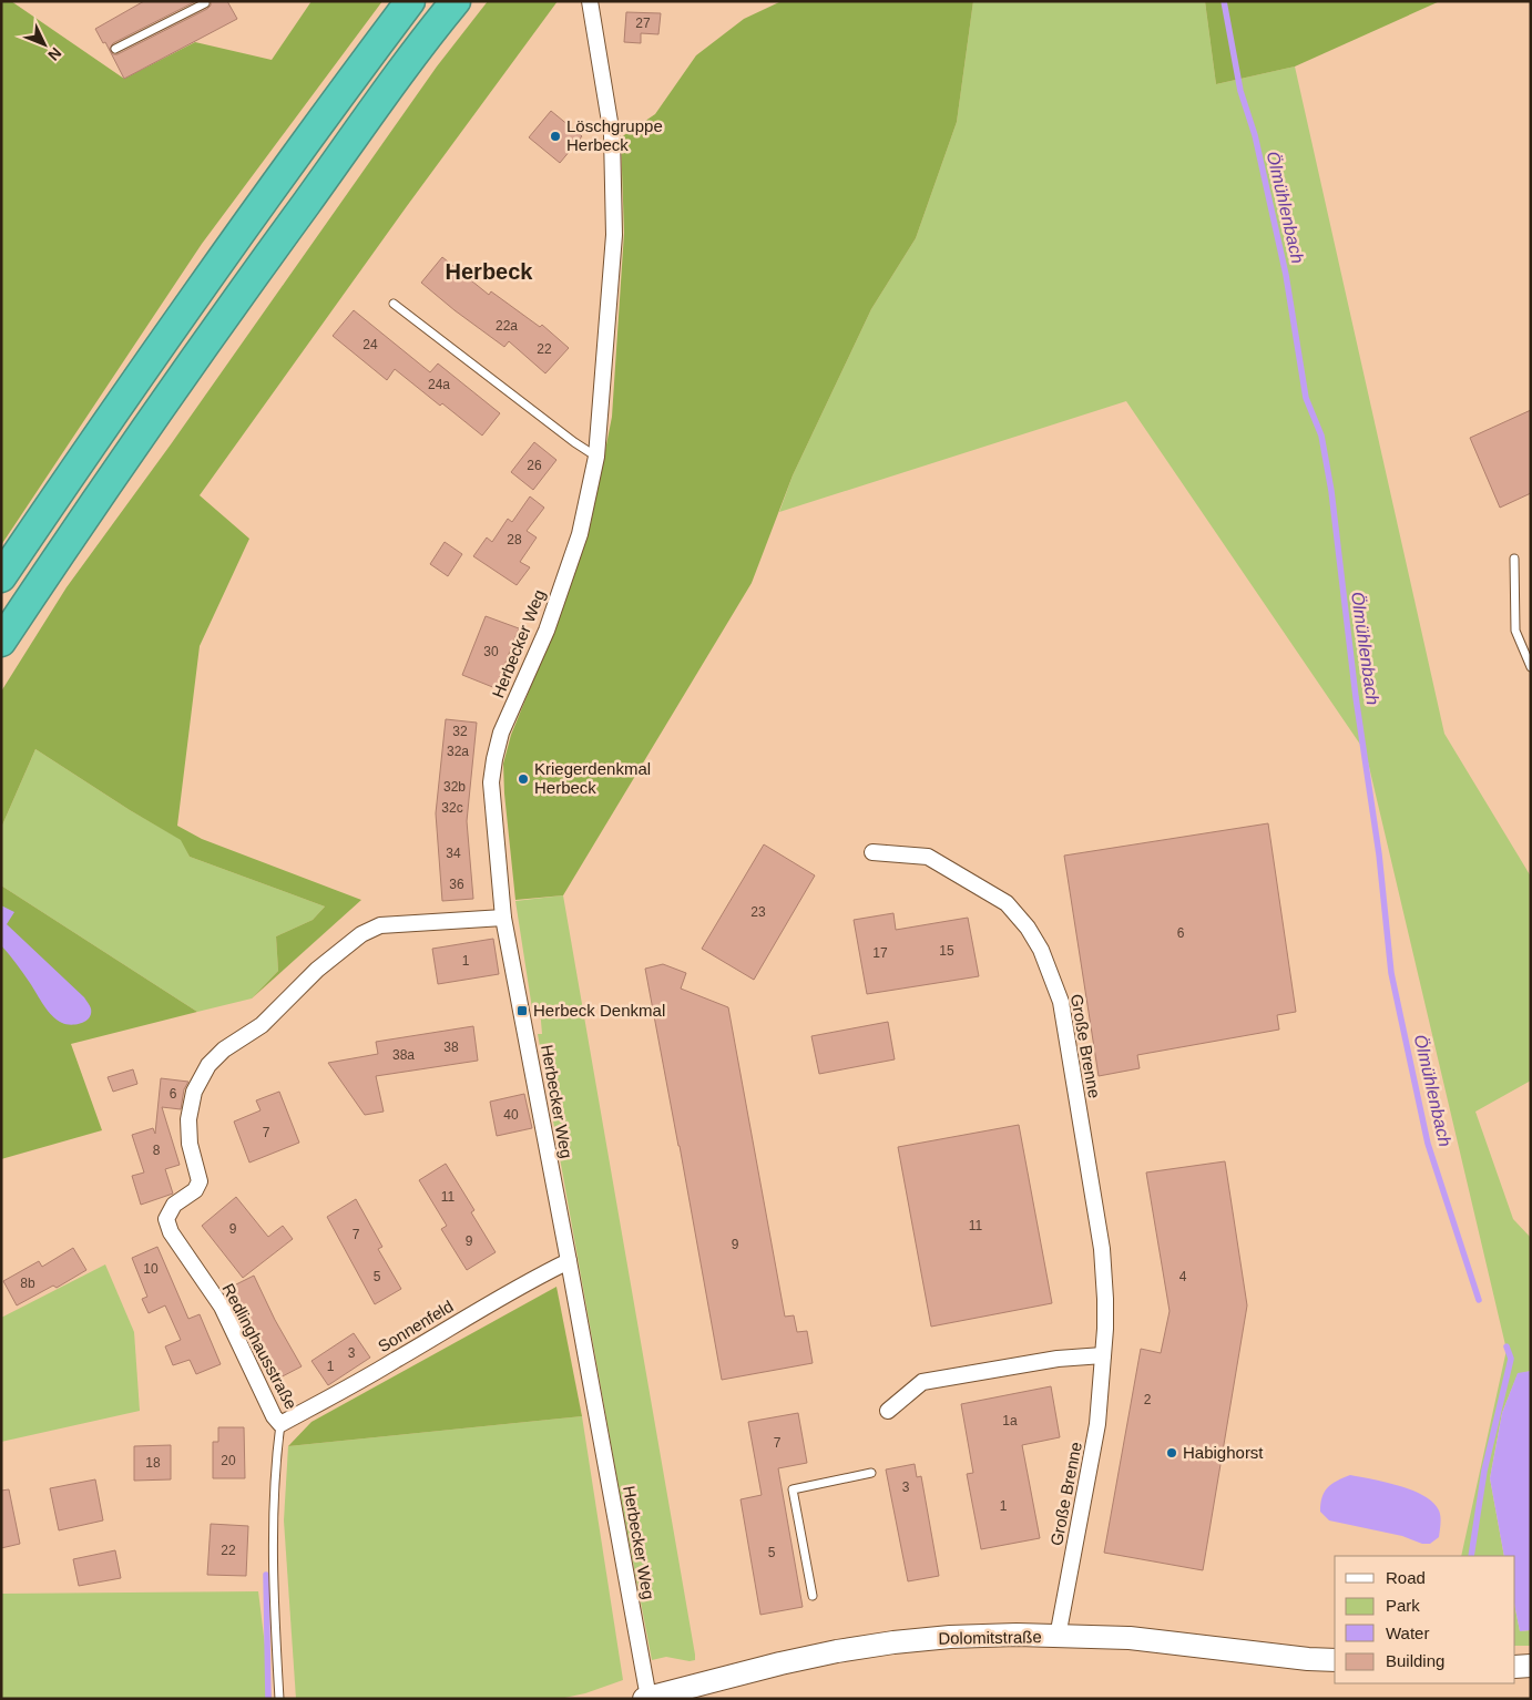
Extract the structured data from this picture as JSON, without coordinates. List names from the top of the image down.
{
  "streets": {
    "street": [
      "Herbecker Weg",
      "Große Brenne",
      "Sonnenfeld",
      "Redlinghausstraße",
      "Dolomitstraße"
    ]
  },
  "crossings": [
    ["Herbecker Weg", "Sonnenfeld"],
    ["Herbecker Weg", "Redlinghausstraße"],
    ["Herbecker Weg", "Dolomitstraße"],
    ["Große Brenne", "Dolomitstraße"],
    ["Sonnenfeld", "Redlinghausstraße"]
  ],
  "districts": ["Herbeck"],
  "water": ["Ölmühlenbach"],
  "places": {
    "other": ["Löschgruppe Herbeck", "Kriegerdenkmal Herbeck", "Habighorst"],
    "transit": ["Herbeck Denkmal"]
  },
  "house_numbers": [
    "27",
    "22a",
    "24",
    "22",
    "24a",
    "26",
    "28",
    "30",
    "32",
    "32a",
    "32b",
    "32c",
    "34",
    "36",
    "23",
    "6",
    "15",
    "17",
    "1",
    "38",
    "38a",
    "6",
    "40",
    "7",
    "8",
    "11",
    "11",
    "9",
    "7",
    "9",
    "9",
    "10",
    "5",
    "4",
    "8b",
    "3",
    "1",
    "2",
    "1a",
    "7",
    "20",
    "18",
    "3",
    "1",
    "22",
    "5"
  ],
  "legend": [
    "Road",
    "Park",
    "Water",
    "Building"
  ],
  "north": "bottom right"
}
